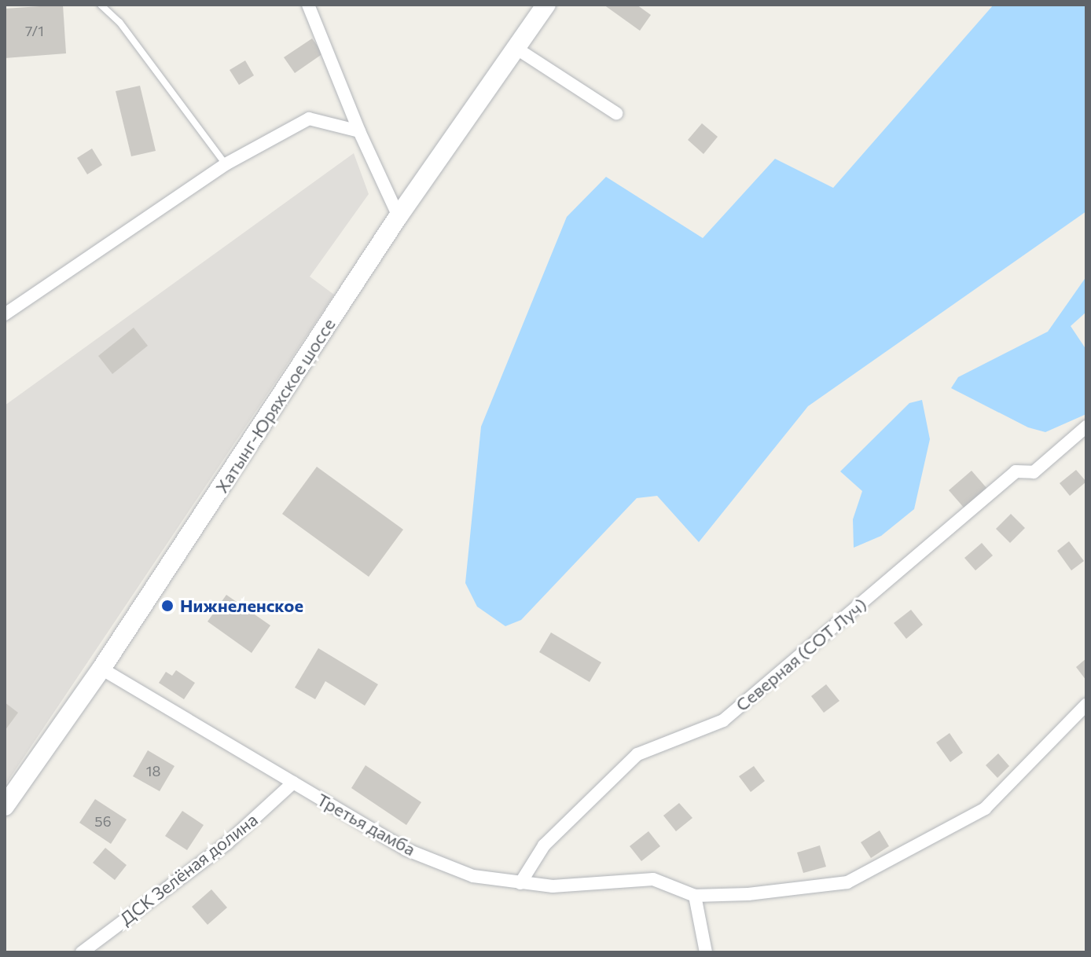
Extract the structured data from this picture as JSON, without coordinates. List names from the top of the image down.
{
  "streets": {
    "main road": ["Хатынг-Юряхское шоссе"],
    "street": ["Северная (СОТ Луч)", "Третья дамба", "ДСК Зелёная долина"]
  },
  "crossings": [
    ["Хатынг-Юряхское шоссе", "Третья дамба"],
    ["Северная (СОТ Луч)", "Третья дамба"],
    ["Третья дамба", "ДСК Зелёная долина"]
  ],
  "places": ["Нижнеленское"],
  "house_numbers": ["7/1", "18", "56"]
}
